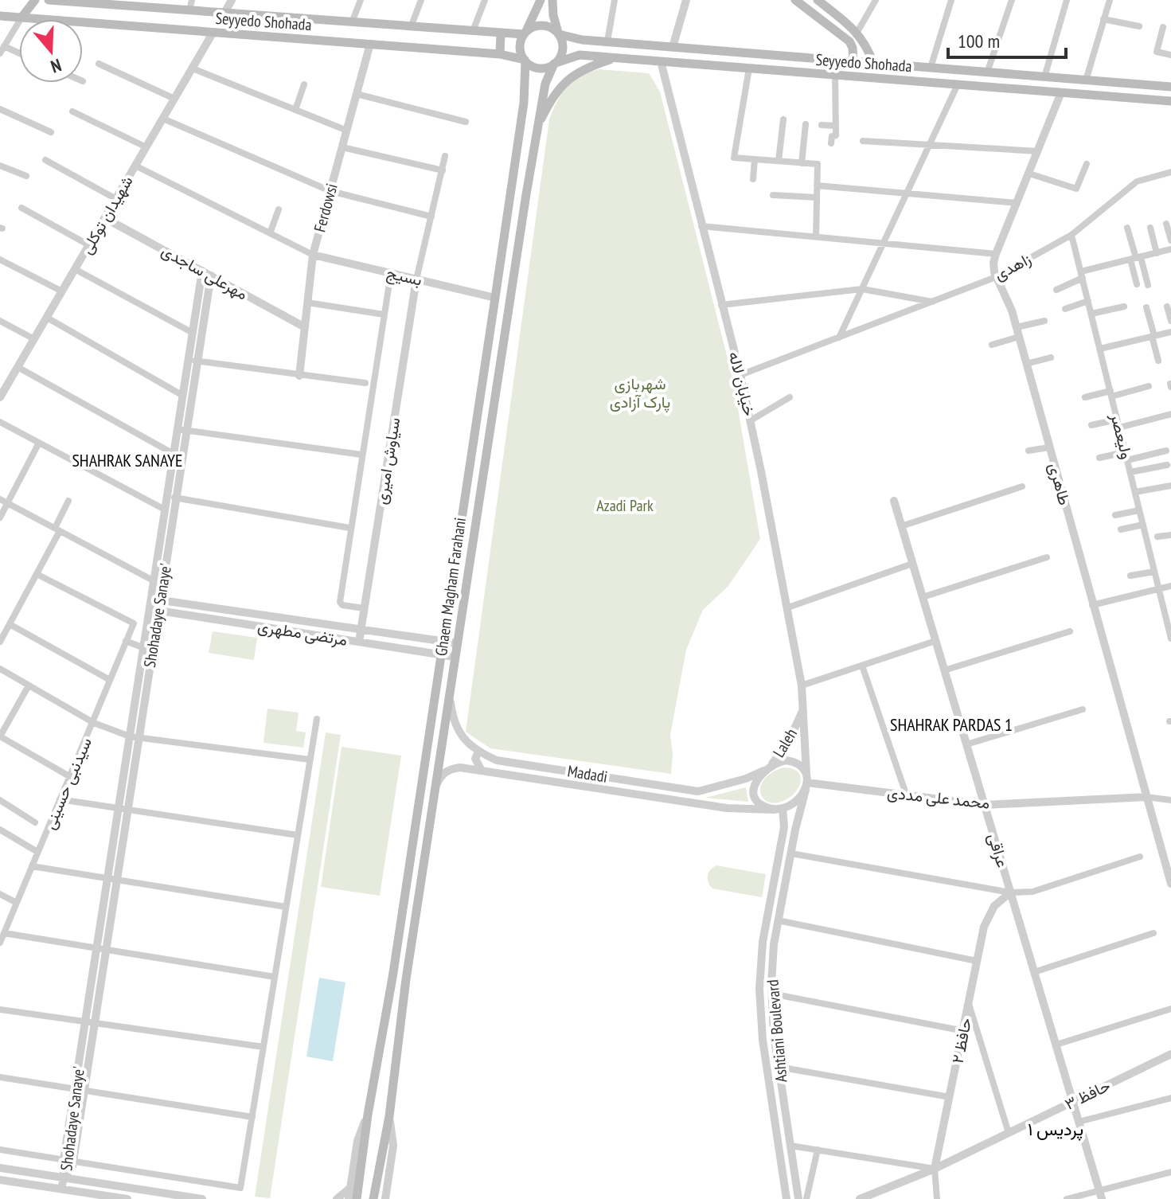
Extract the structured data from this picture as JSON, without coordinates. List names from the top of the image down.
{
  "streets": {
    "main road": ["Seyyedo Shohada", "Ghaem Magham Farahani"],
    "street": [
      "Ferdowsi",
      "شهیدان توکلی",
      "زاهدی",
      "مهرعلی ساجدی",
      "بسیج",
      "خیابان لاله",
      "ولیعصر",
      "سیاوش امیری",
      "طاهری",
      "Shohadaye Sanaye'",
      "مرتضی مطهری",
      "Laleh",
      "Madadi",
      "سیدنبی حسینی",
      "محمد علی مددی",
      "عراقی",
      "Ashtiani Boulevard",
      "حافظ ۲",
      "حافظ ۳"
    ]
  },
  "crossings": [
    ["Seyyedo Shohada", "Ferdowsi"],
    ["Seyyedo Shohada", "شهیدان توکلی"],
    ["Seyyedo Shohada", "خیابان لاله"],
    ["Seyyedo Shohada", "طاهری"],
    ["Seyyedo Shohada", "Ghaem Magham Farahani"],
    ["Ferdowsi", "مهرعلی ساجدی"],
    ["Ferdowsi", "بسیج"],
    ["شهیدان توکلی", "مهرعلی ساجدی"],
    ["زاهدی", "خیابان لاله"],
    ["زاهدی", "ولیعصر"],
    ["زاهدی", "طاهری"],
    ["مهرعلی ساجدی", "Shohadaye Sanaye'"],
    ["بسیج", "سیاوش امیری"],
    ["بسیج", "Ghaem Magham Farahani"],
    ["خیابان لاله", "Laleh"],
    ["سیاوش امیری", "مرتضی مطهری"],
    ["طاهری", "محمد علی مددی"],
    ["Ghaem Magham Farahani", "مرتضی مطهری"],
    ["Ghaem Magham Farahani", "Madadi"],
    ["Shohadaye Sanaye'", "مرتضی مطهری"],
    ["Laleh", "Madadi"],
    ["Laleh", "محمد علی مددی"],
    ["Laleh", "Ashtiani Boulevard"],
    ["Madadi", "محمد علی مددی"],
    ["Madadi", "Ashtiani Boulevard"],
    ["محمد علی مددی", "عراقی"],
    ["محمد علی مددی", "Ashtiani Boulevard"],
    ["عراقی", "حافظ ۲"],
    ["عراقی", "حافظ ۳"],
    ["حافظ ۲", "حافظ ۳"]
  ],
  "districts": ["SHAHRAK SANAYE", "SHAHRAK PARDAS 1", "پردیس ۱"],
  "parks": ["شهربازی پارک آزادی", "Azadi Park"],
  "scale_bar": "100 m",
  "north": "bottom"
}
